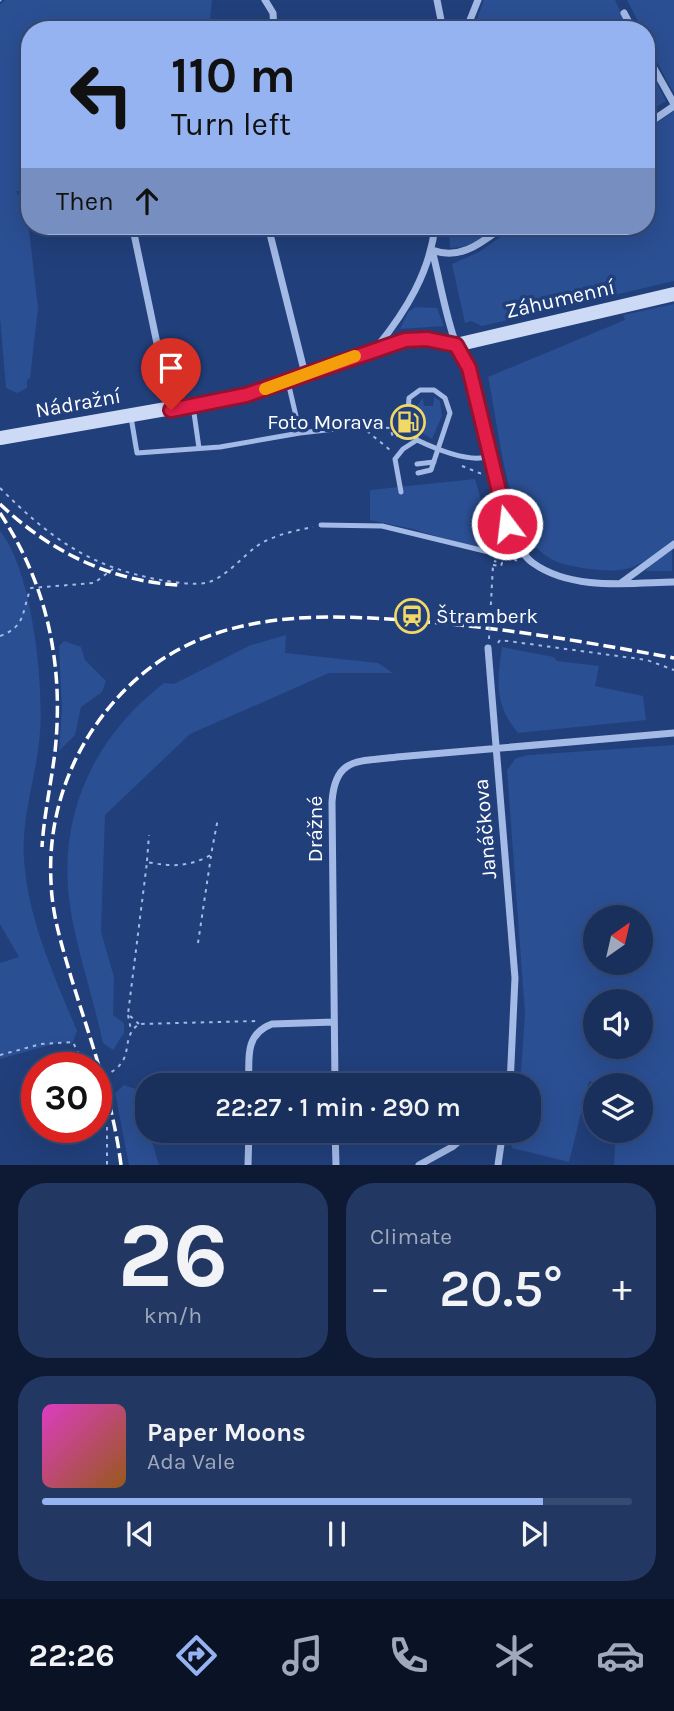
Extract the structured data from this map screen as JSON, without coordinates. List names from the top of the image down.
{
  "streets": {
    "main road": ["Záhumenní", "Nádražní"],
    "street": ["Drážné", "Janáčkova"]
  },
  "crossings": [
    ["Záhumenní", "Nádražní"],
    ["Drážné", "Janáčkova"]
  ],
  "places": {
    "fuel station": ["Foto Morava"],
    "station": ["Štramberk"]
  },
  "north": "top right",
  "page": {
    "turn": ["110 m", "Turn left"],
    "then": "Then",
    "limit": "30",
    "trip": "22:27 · 1 min · 290 m",
    "tile": [
      ["26", "km/h"],
      "Climate"
    ],
    "heat": ["−", "20.5°", "+"],
    "song": ["Paper Moons", "Ada Vale"],
    "tabs": "22:26"
  }
}
